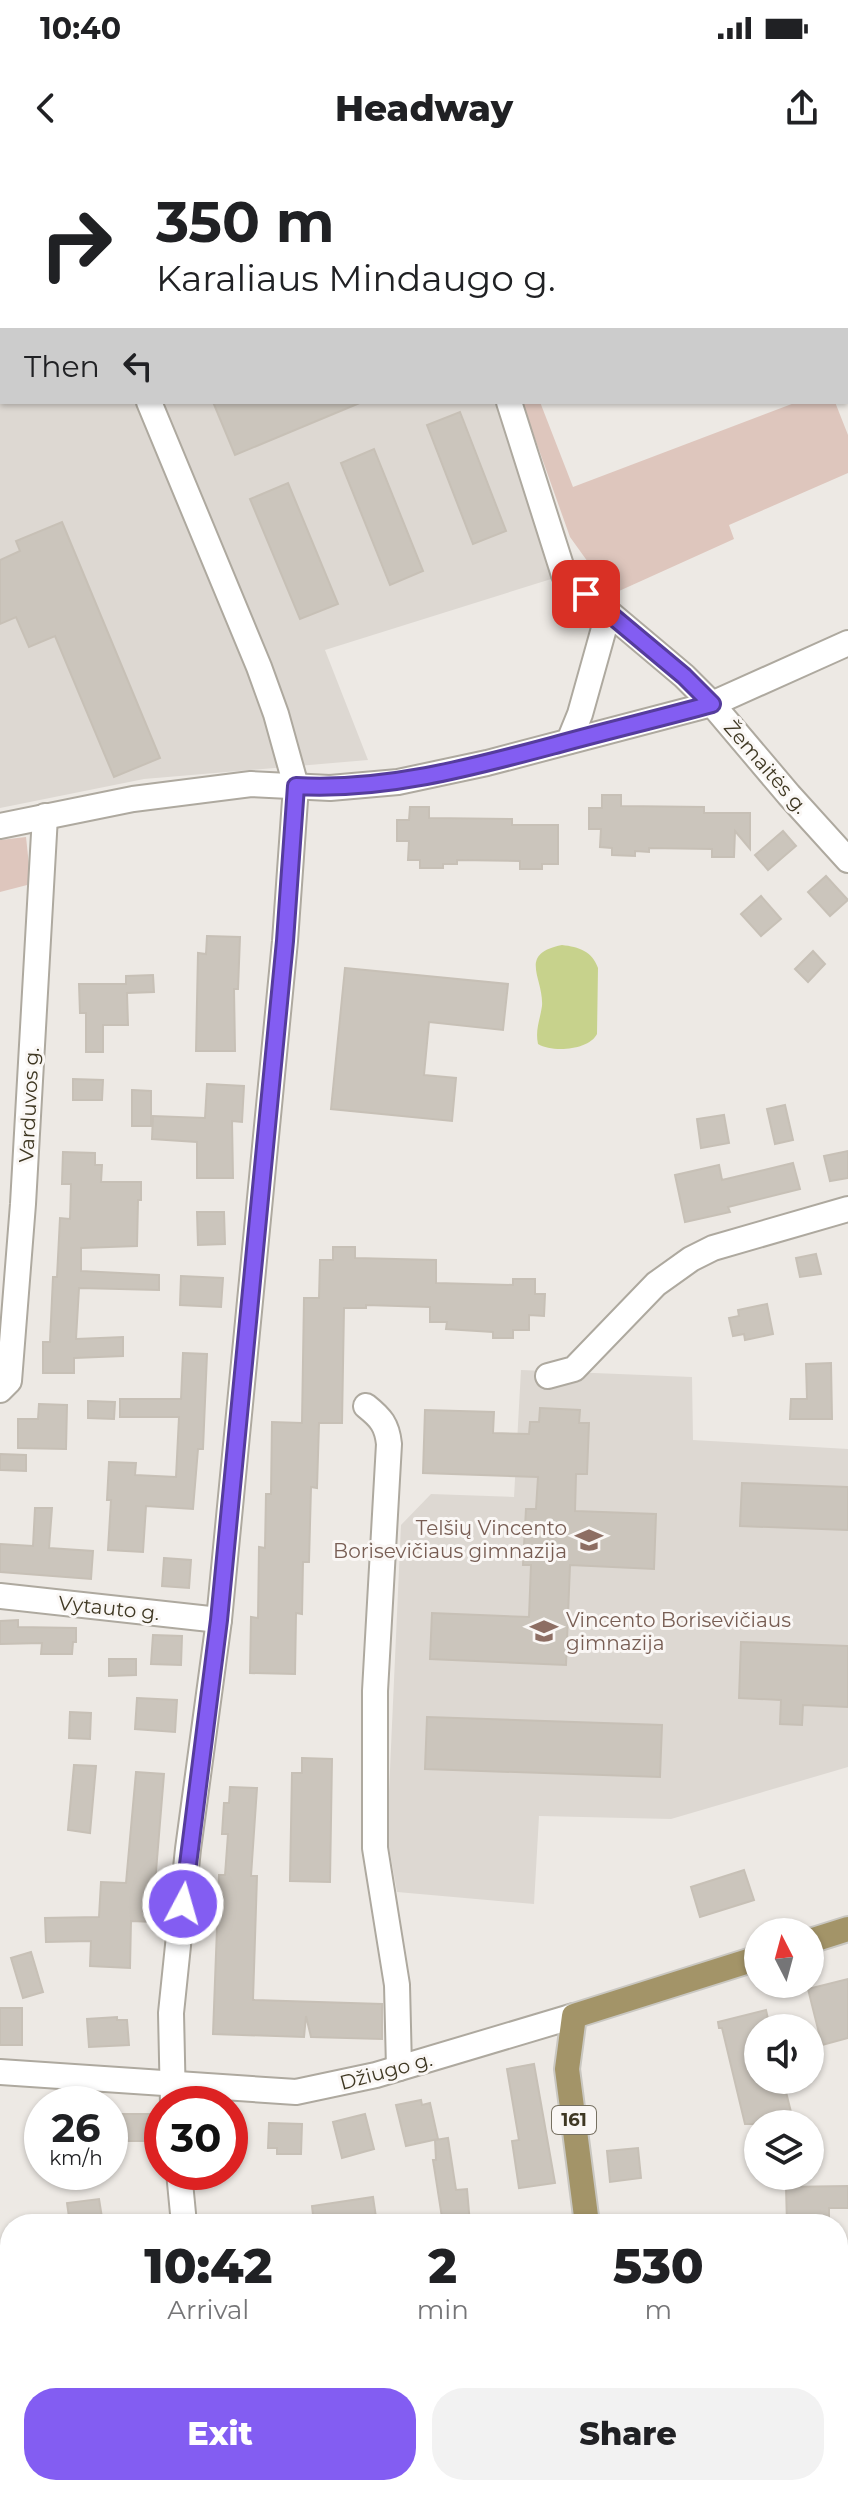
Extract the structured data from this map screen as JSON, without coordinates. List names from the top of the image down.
{
  "streets": {
    "main road": ["Džiugo g.", "161"],
    "street": ["Žemaitės g.", "Varduvos g.", "Vytauto g."]
  },
  "crossings": [
    ["Džiugo g.", "161"]
  ],
  "places": {
    "school or university": ["Telšių Vincento Borisevičiaus gimnazija", "Vincento Borisevičiaus gimnazija"]
  },
  "north": "top",
  "page": {
    "status": "10:40",
    "header": "Headway",
    "turn": ["350 m", "Karaliaus Mindaugo g."],
    "then": "Then",
    "speed": "26 km/h",
    "limit": "30",
    "eta": [
      "10:42",
      "Arrival",
      "2",
      "min",
      "530",
      "m"
    ],
    "buttons": ["Exit", "Share"]
  }
}
